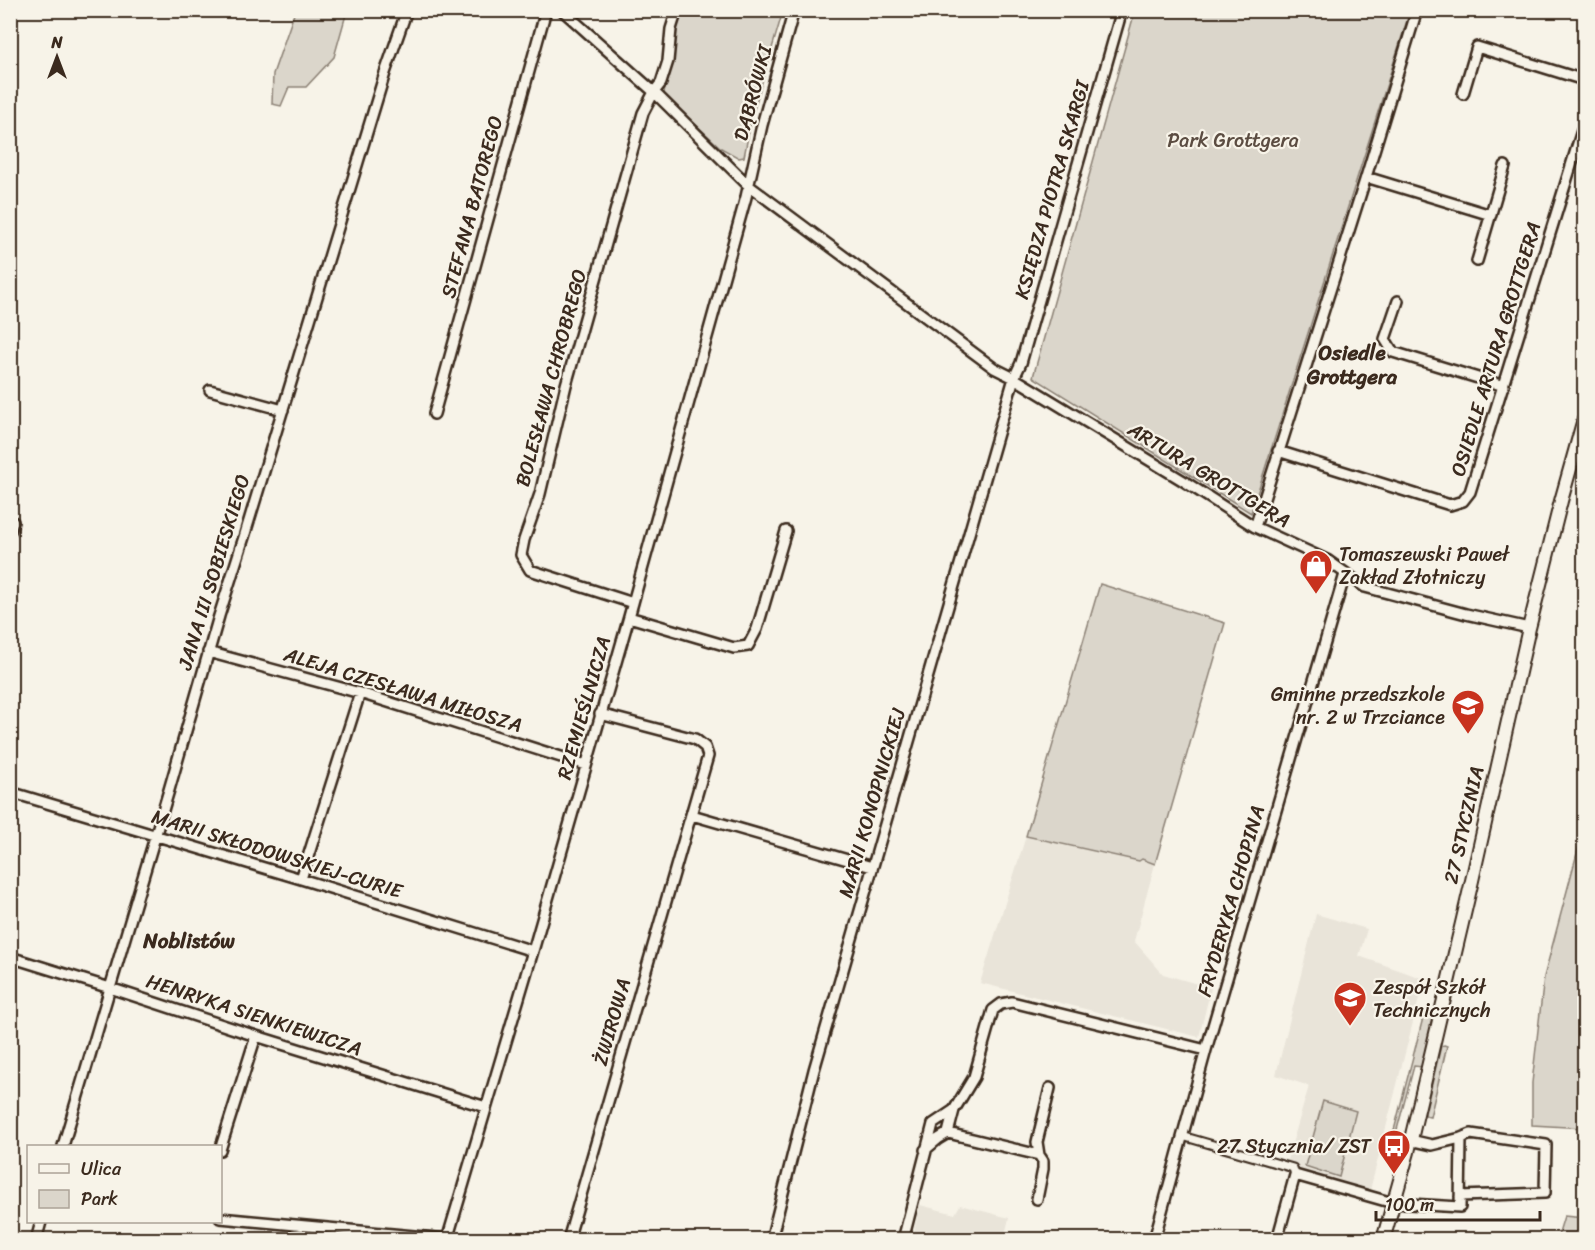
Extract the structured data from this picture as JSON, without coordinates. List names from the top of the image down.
{
  "streets": {
    "main road": ["27 STYCZNIA"],
    "street": [
      "DĄBRÓWKI",
      "KSIĘDZA PIOTRA SKARGI",
      "STEFANA BATOREGO",
      "OSIEDLE ARTURA GROTTGERA",
      "BOLESŁAWA CHROBREGO",
      "ARTURA GROTTGERA",
      "JANA III SOBIESKIEGO",
      "ALEJA CZESŁAWA MIŁOSZA",
      "RZEMIEŚLNICZA",
      "MARII KONOPNICKIEJ",
      "MARII SKŁODOWSKIEJ-CURIE",
      "FRYDERYKA CHOPINA",
      "HENRYKA SIENKIEWICZA",
      "ŻWIROWA"
    ]
  },
  "crossings": [
    ["DĄBRÓWKI", "ARTURA GROTTGERA"],
    ["DĄBRÓWKI", "RZEMIEŚLNICZA"],
    ["KSIĘDZA PIOTRA SKARGI", "ARTURA GROTTGERA"],
    ["KSIĘDZA PIOTRA SKARGI", "MARII KONOPNICKIEJ"],
    ["BOLESŁAWA CHROBREGO", "ARTURA GROTTGERA"],
    ["BOLESŁAWA CHROBREGO", "RZEMIEŚLNICZA"],
    ["ARTURA GROTTGERA", "RZEMIEŚLNICZA"],
    ["ARTURA GROTTGERA", "MARII KONOPNICKIEJ"],
    ["ARTURA GROTTGERA", "27 STYCZNIA"],
    ["ARTURA GROTTGERA", "FRYDERYKA CHOPINA"],
    ["JANA III SOBIESKIEGO", "ALEJA CZESŁAWA MIŁOSZA"],
    ["JANA III SOBIESKIEGO", "MARII SKŁODOWSKIEJ-CURIE"],
    ["JANA III SOBIESKIEGO", "HENRYKA SIENKIEWICZA"],
    ["ALEJA CZESŁAWA MIŁOSZA", "RZEMIEŚLNICZA"],
    ["RZEMIEŚLNICZA", "MARII SKŁODOWSKIEJ-CURIE"],
    ["RZEMIEŚLNICZA", "HENRYKA SIENKIEWICZA"],
    ["RZEMIEŚLNICZA", "ŻWIROWA"]
  ],
  "districts": ["Osiedle Grottgera", "Noblistów"],
  "parks": ["Park Grottgera"],
  "places": {
    "shop": ["Tomaszewski Paweł Zakład Złotniczy"],
    "school or university": ["Gminne przedszkole nr. 2 w Trzciance", "Zespół Szkół Technicznych"],
    "bus stop": ["27 Stycznia/ ZST"]
  },
  "legend": ["Ulica", "Park"],
  "scale_bar": "100 m",
  "north": "top"
}
